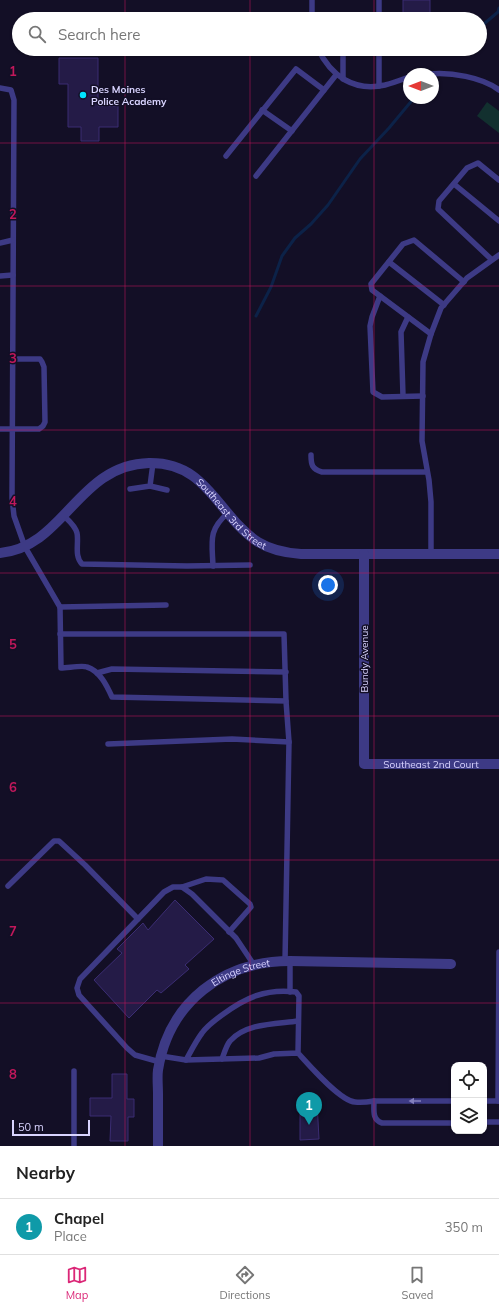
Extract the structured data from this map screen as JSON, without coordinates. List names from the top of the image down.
{
  "streets": {
    "street": [
      "Southeast 3rd Street",
      "Bundy Avenue",
      "Southeast 2nd Court",
      "Eltinge Street"
    ]
  },
  "crossings": [
    ["Southeast 3rd Street", "Bundy Avenue"],
    ["Bundy Avenue", "Southeast 2nd Court"]
  ],
  "places": ["Des Moines Police Academy"],
  "scale_bar": "50 m",
  "north": "left",
  "page": {
    "search": "Search here",
    "pins": "1",
    "scale": "50 m",
    "heading": "Nearby",
    "list": [
      {
        "mark": "1",
        "name": "Chapel",
        "note": "Place",
        "value": "350 m"
      }
    ],
    "nav": ["Map", "Directions", "Saved"]
  },
  "grid": {
    "rows": [
      "1",
      "2",
      "3",
      "4",
      "5",
      "6",
      "7",
      "8"
    ]
  }
}
